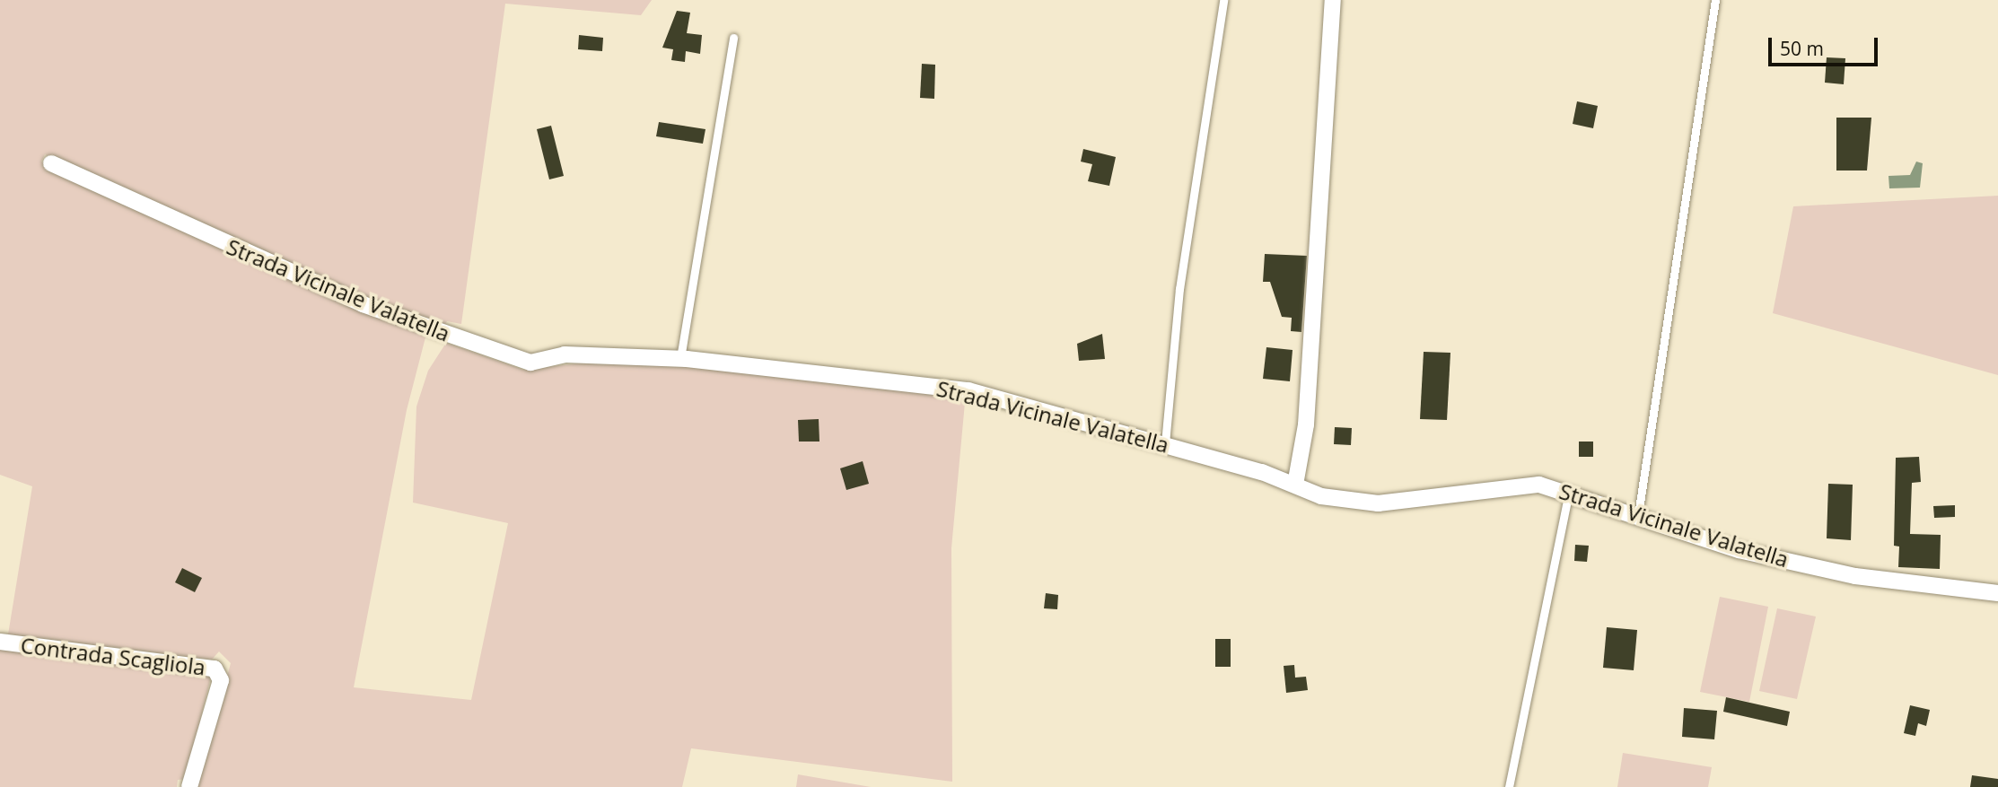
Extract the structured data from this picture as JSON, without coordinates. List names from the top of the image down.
{
  "streets": {
    "street": ["Strada Vicinale Valatella", "Contrada Scagliola"]
  },
  "scale_bar": "50 m"
}
